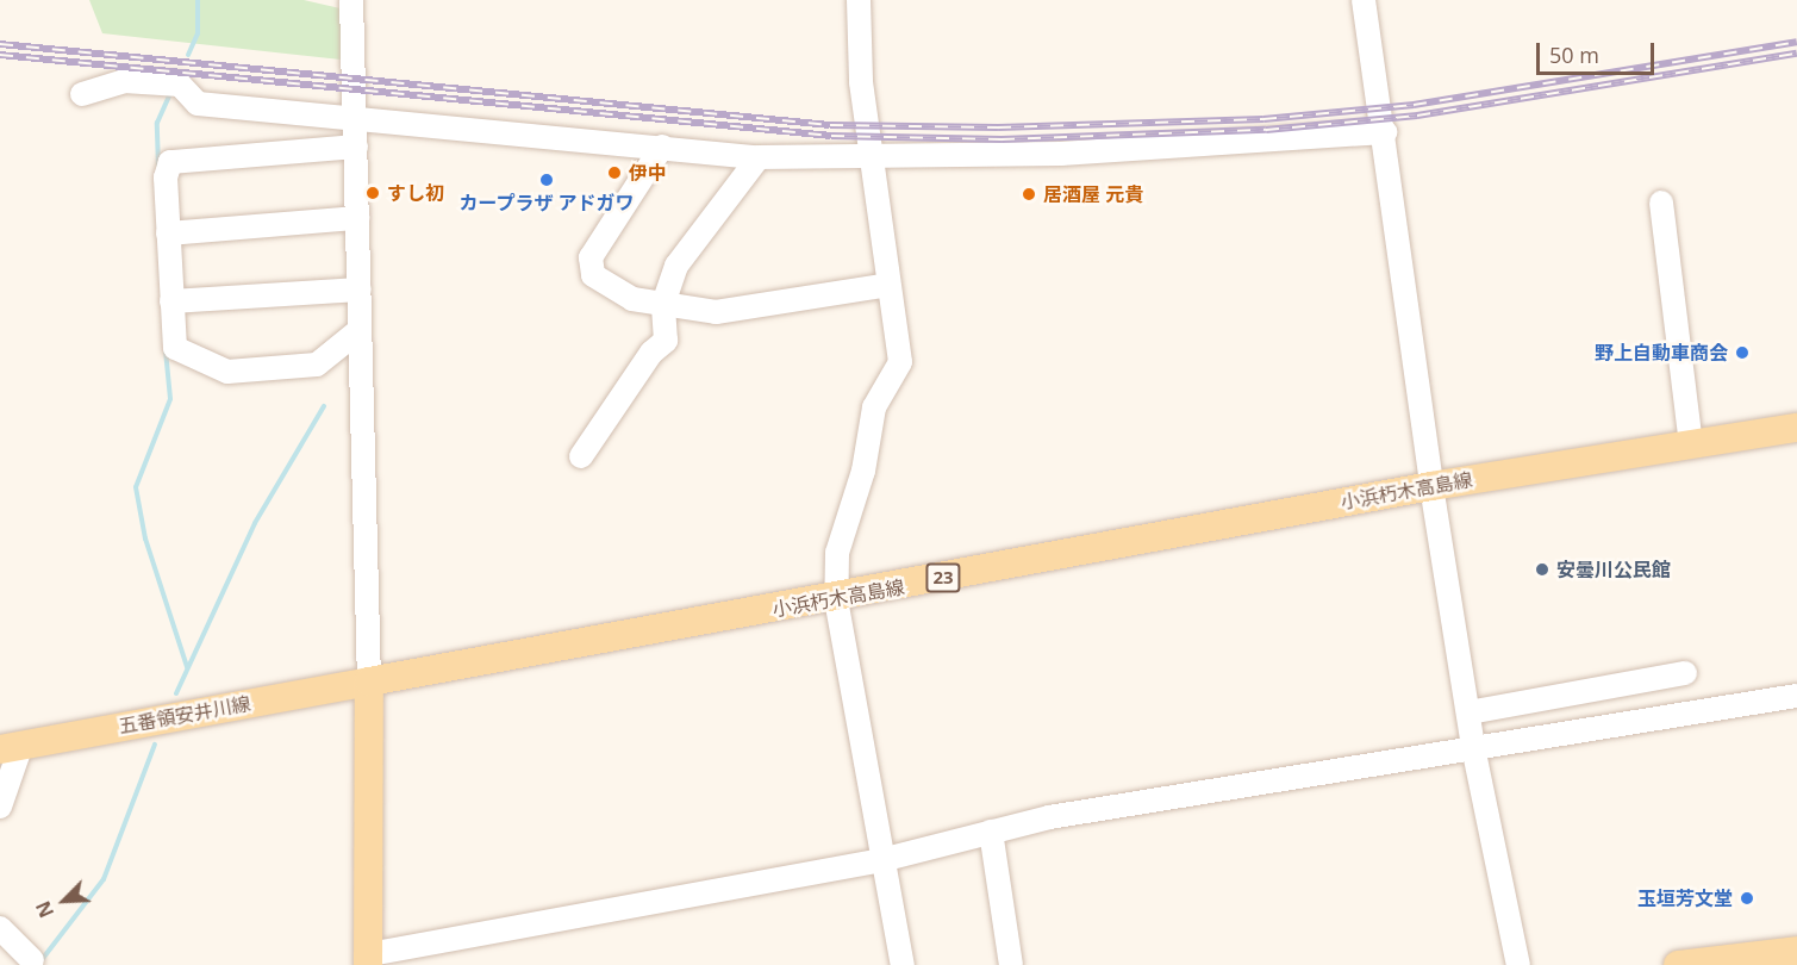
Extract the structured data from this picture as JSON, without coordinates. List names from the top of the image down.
{
  "streets": {
    "main road": ["小浜朽木高島線", "23", "五番領安井川線"]
  },
  "crossings": [
    ["小浜朽木高島線", "五番領安井川線"]
  ],
  "places": [
    "伊中",
    "カープラザ アドガワ",
    "すし初",
    "居酒屋 元貴",
    "野上自動車商会",
    "安曇川公民館",
    "玉垣芳文堂"
  ],
  "scale_bar": "50 m",
  "north": "bottom left"
}
